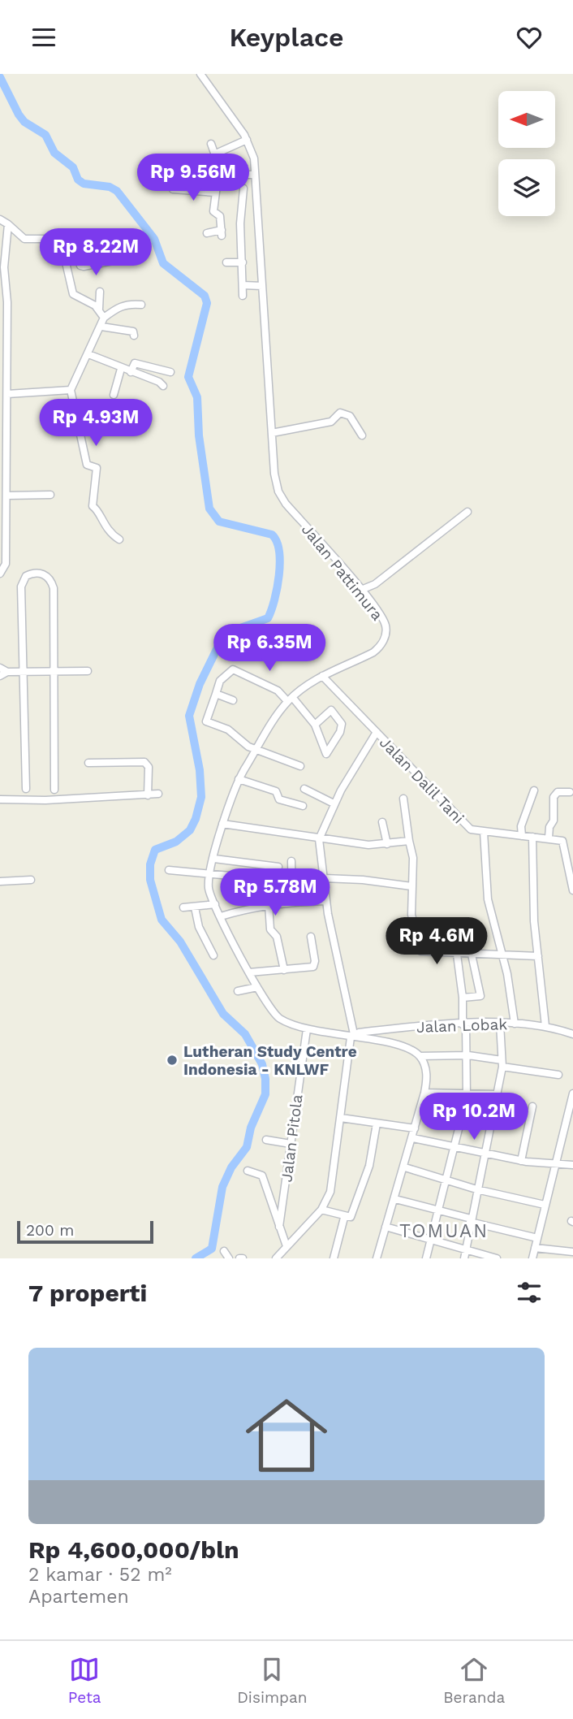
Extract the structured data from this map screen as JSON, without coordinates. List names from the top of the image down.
{
  "streets": {
    "street": [
      "Jalan Pattimura",
      "Jalan Dalil Tani",
      "Jalan Lobak",
      "Jalan Pitola"
    ]
  },
  "crossings": [
    ["Jalan Pattimura", "Jalan Dalil Tani"],
    ["Jalan Pattimura", "Jalan Lobak"],
    ["Jalan Pattimura", "Jalan Pitola"]
  ],
  "districts": ["TOMUAN"],
  "places": ["Lutheran Study Centre Indonesia - KNLWF"],
  "scale_bar": "200 m",
  "north": "left",
  "page": {
    "header": "Keyplace",
    "price": [
      "Rp 9.56M",
      "Rp 8.22M",
      "Rp 4.93M",
      "Rp 6.35M",
      "Rp 5.78M",
      "Rp 4.6M",
      "Rp 10.2M"
    ],
    "scale": "200 m",
    "heading": "7 properti",
    "list": [
      {
        "name": "Rp 4,600,000/bln",
        "note": "2 kamar · 52 m² · Apartemen"
      }
    ],
    "tabs": ["Peta", "Disimpan", "Beranda"]
  }
}
